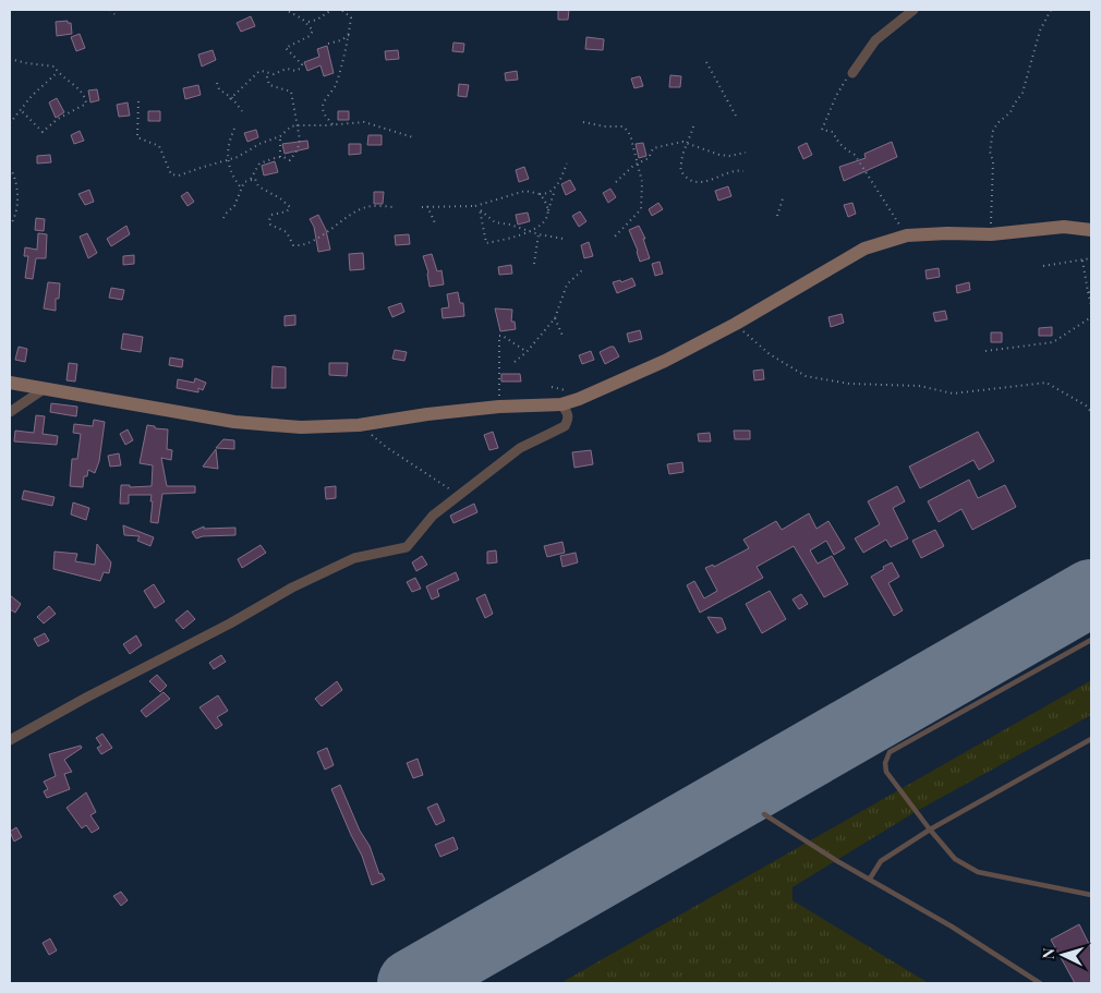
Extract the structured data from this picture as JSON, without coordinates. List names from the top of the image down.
{
  "north": "left"
}
